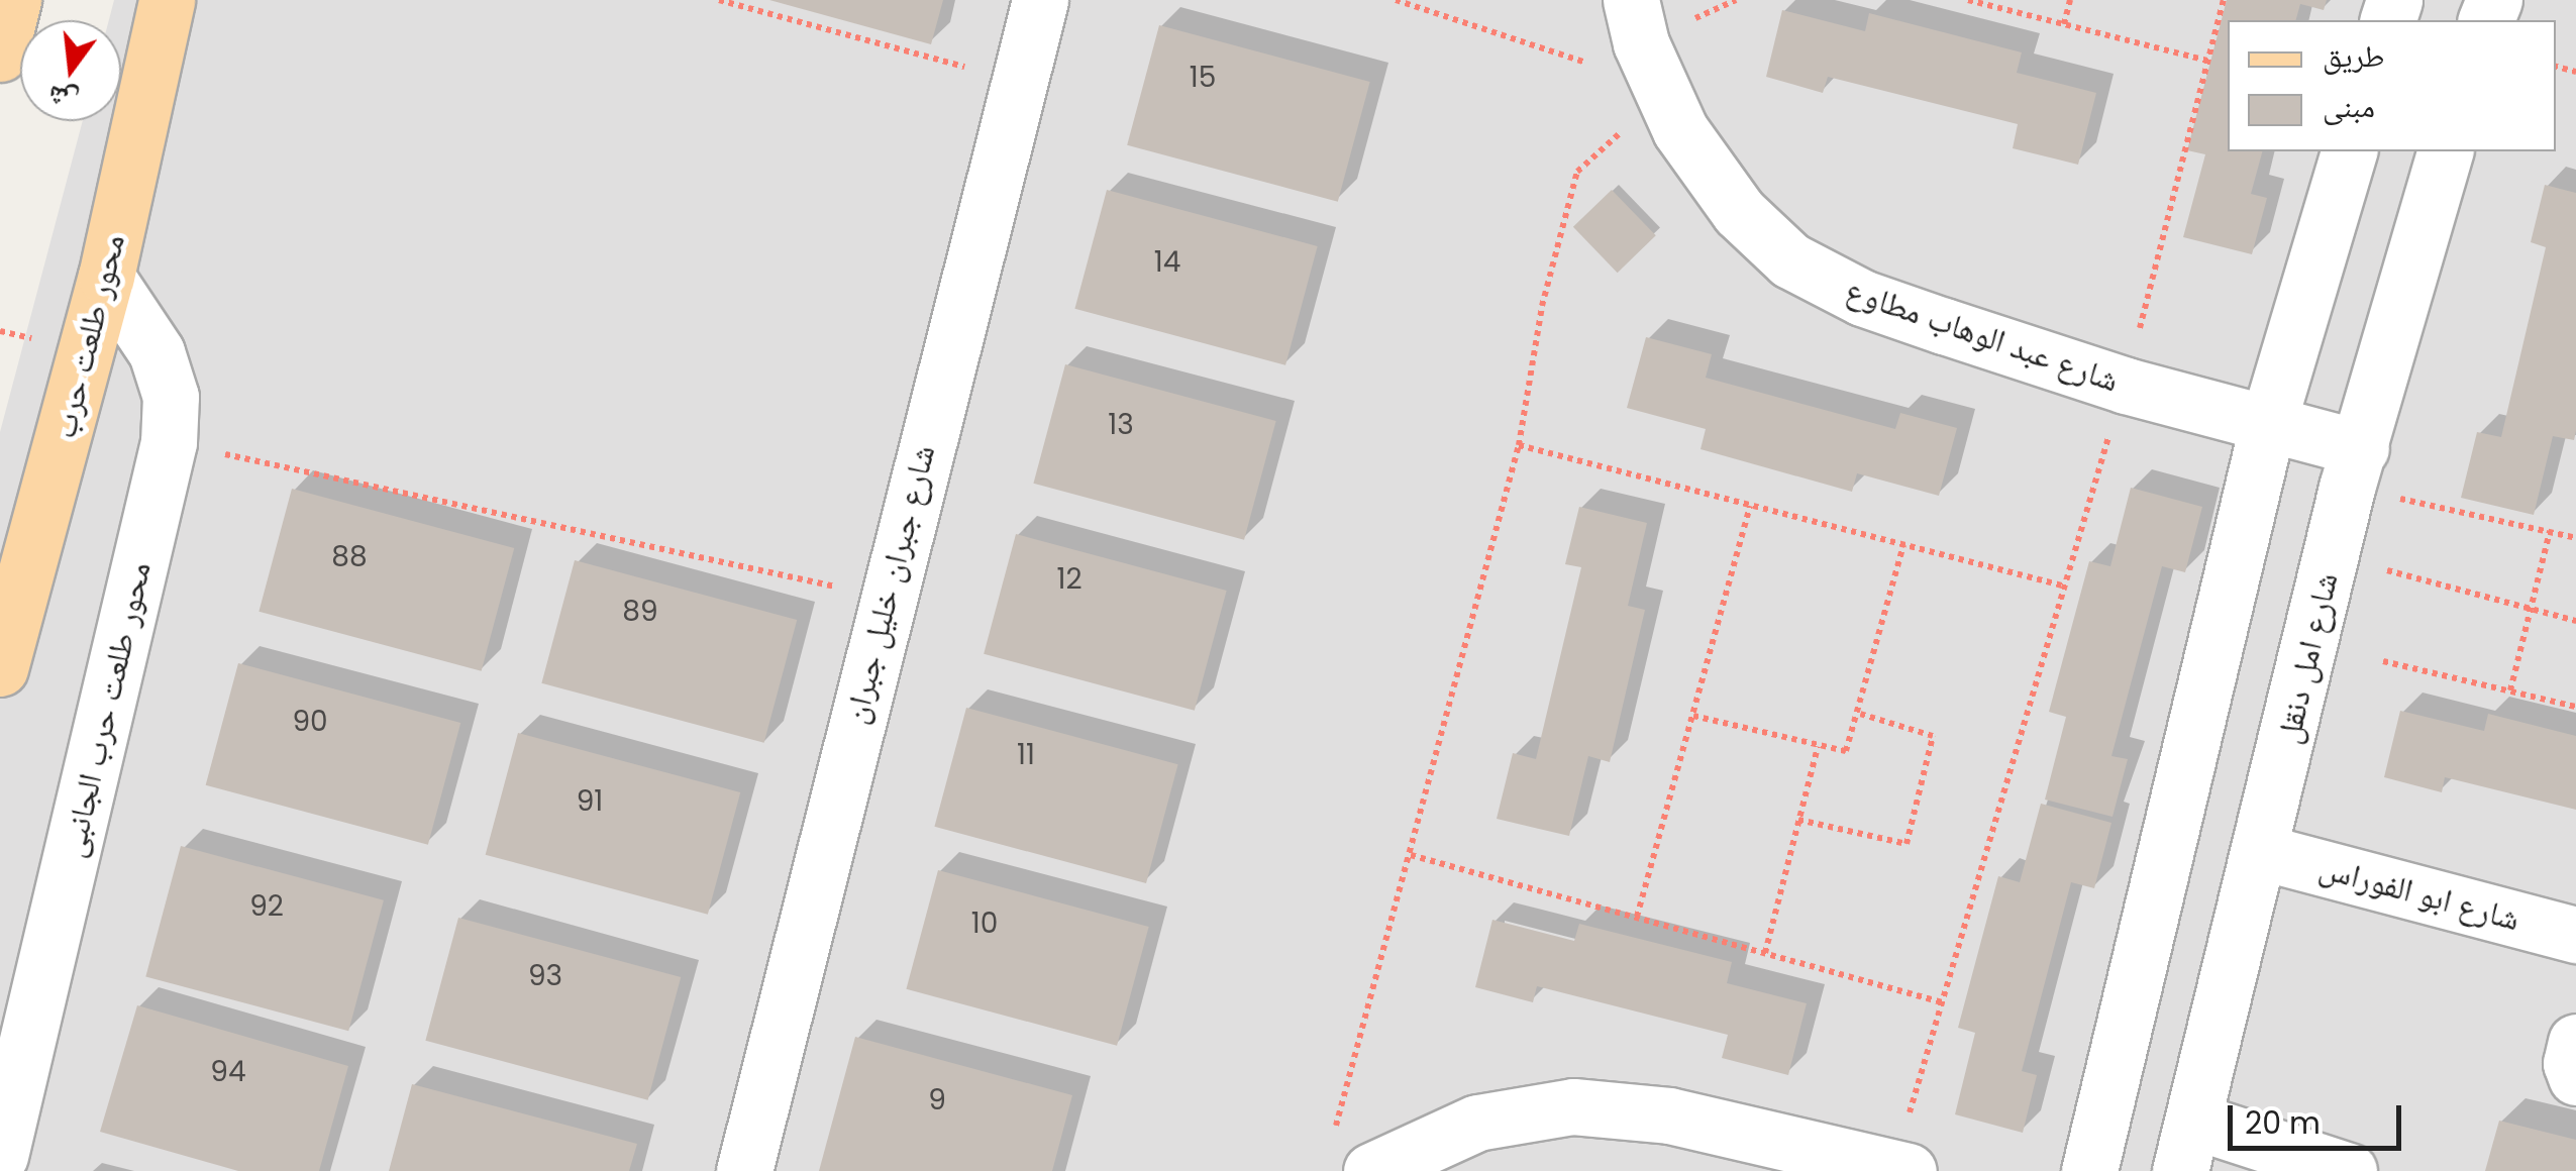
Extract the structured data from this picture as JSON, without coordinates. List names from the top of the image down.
{
  "streets": {
    "main road": ["محور طلعت حرب"],
    "street": [
      "شارع عبد الوهاب مطاوع",
      "شارع جبران خليل جبران",
      "شارع امل دنقل",
      "محور طلعت حرب الجانبى",
      "شارع ابو الفوراس"
    ]
  },
  "crossings": [
    ["شارع عبد الوهاب مطاوع", "شارع امل دنقل"],
    ["محور طلعت حرب", "محور طلعت حرب الجانبى"],
    ["شارع امل دنقل", "شارع ابو الفوراس"]
  ],
  "house_numbers": [
    "15",
    "14",
    "13",
    "88",
    "12",
    "89",
    "90",
    "11",
    "91",
    "92",
    "10",
    "93",
    "94",
    "9"
  ],
  "legend": ["طريق", "مبنى"],
  "scale_bar": "20 m",
  "north": "bottom"
}
